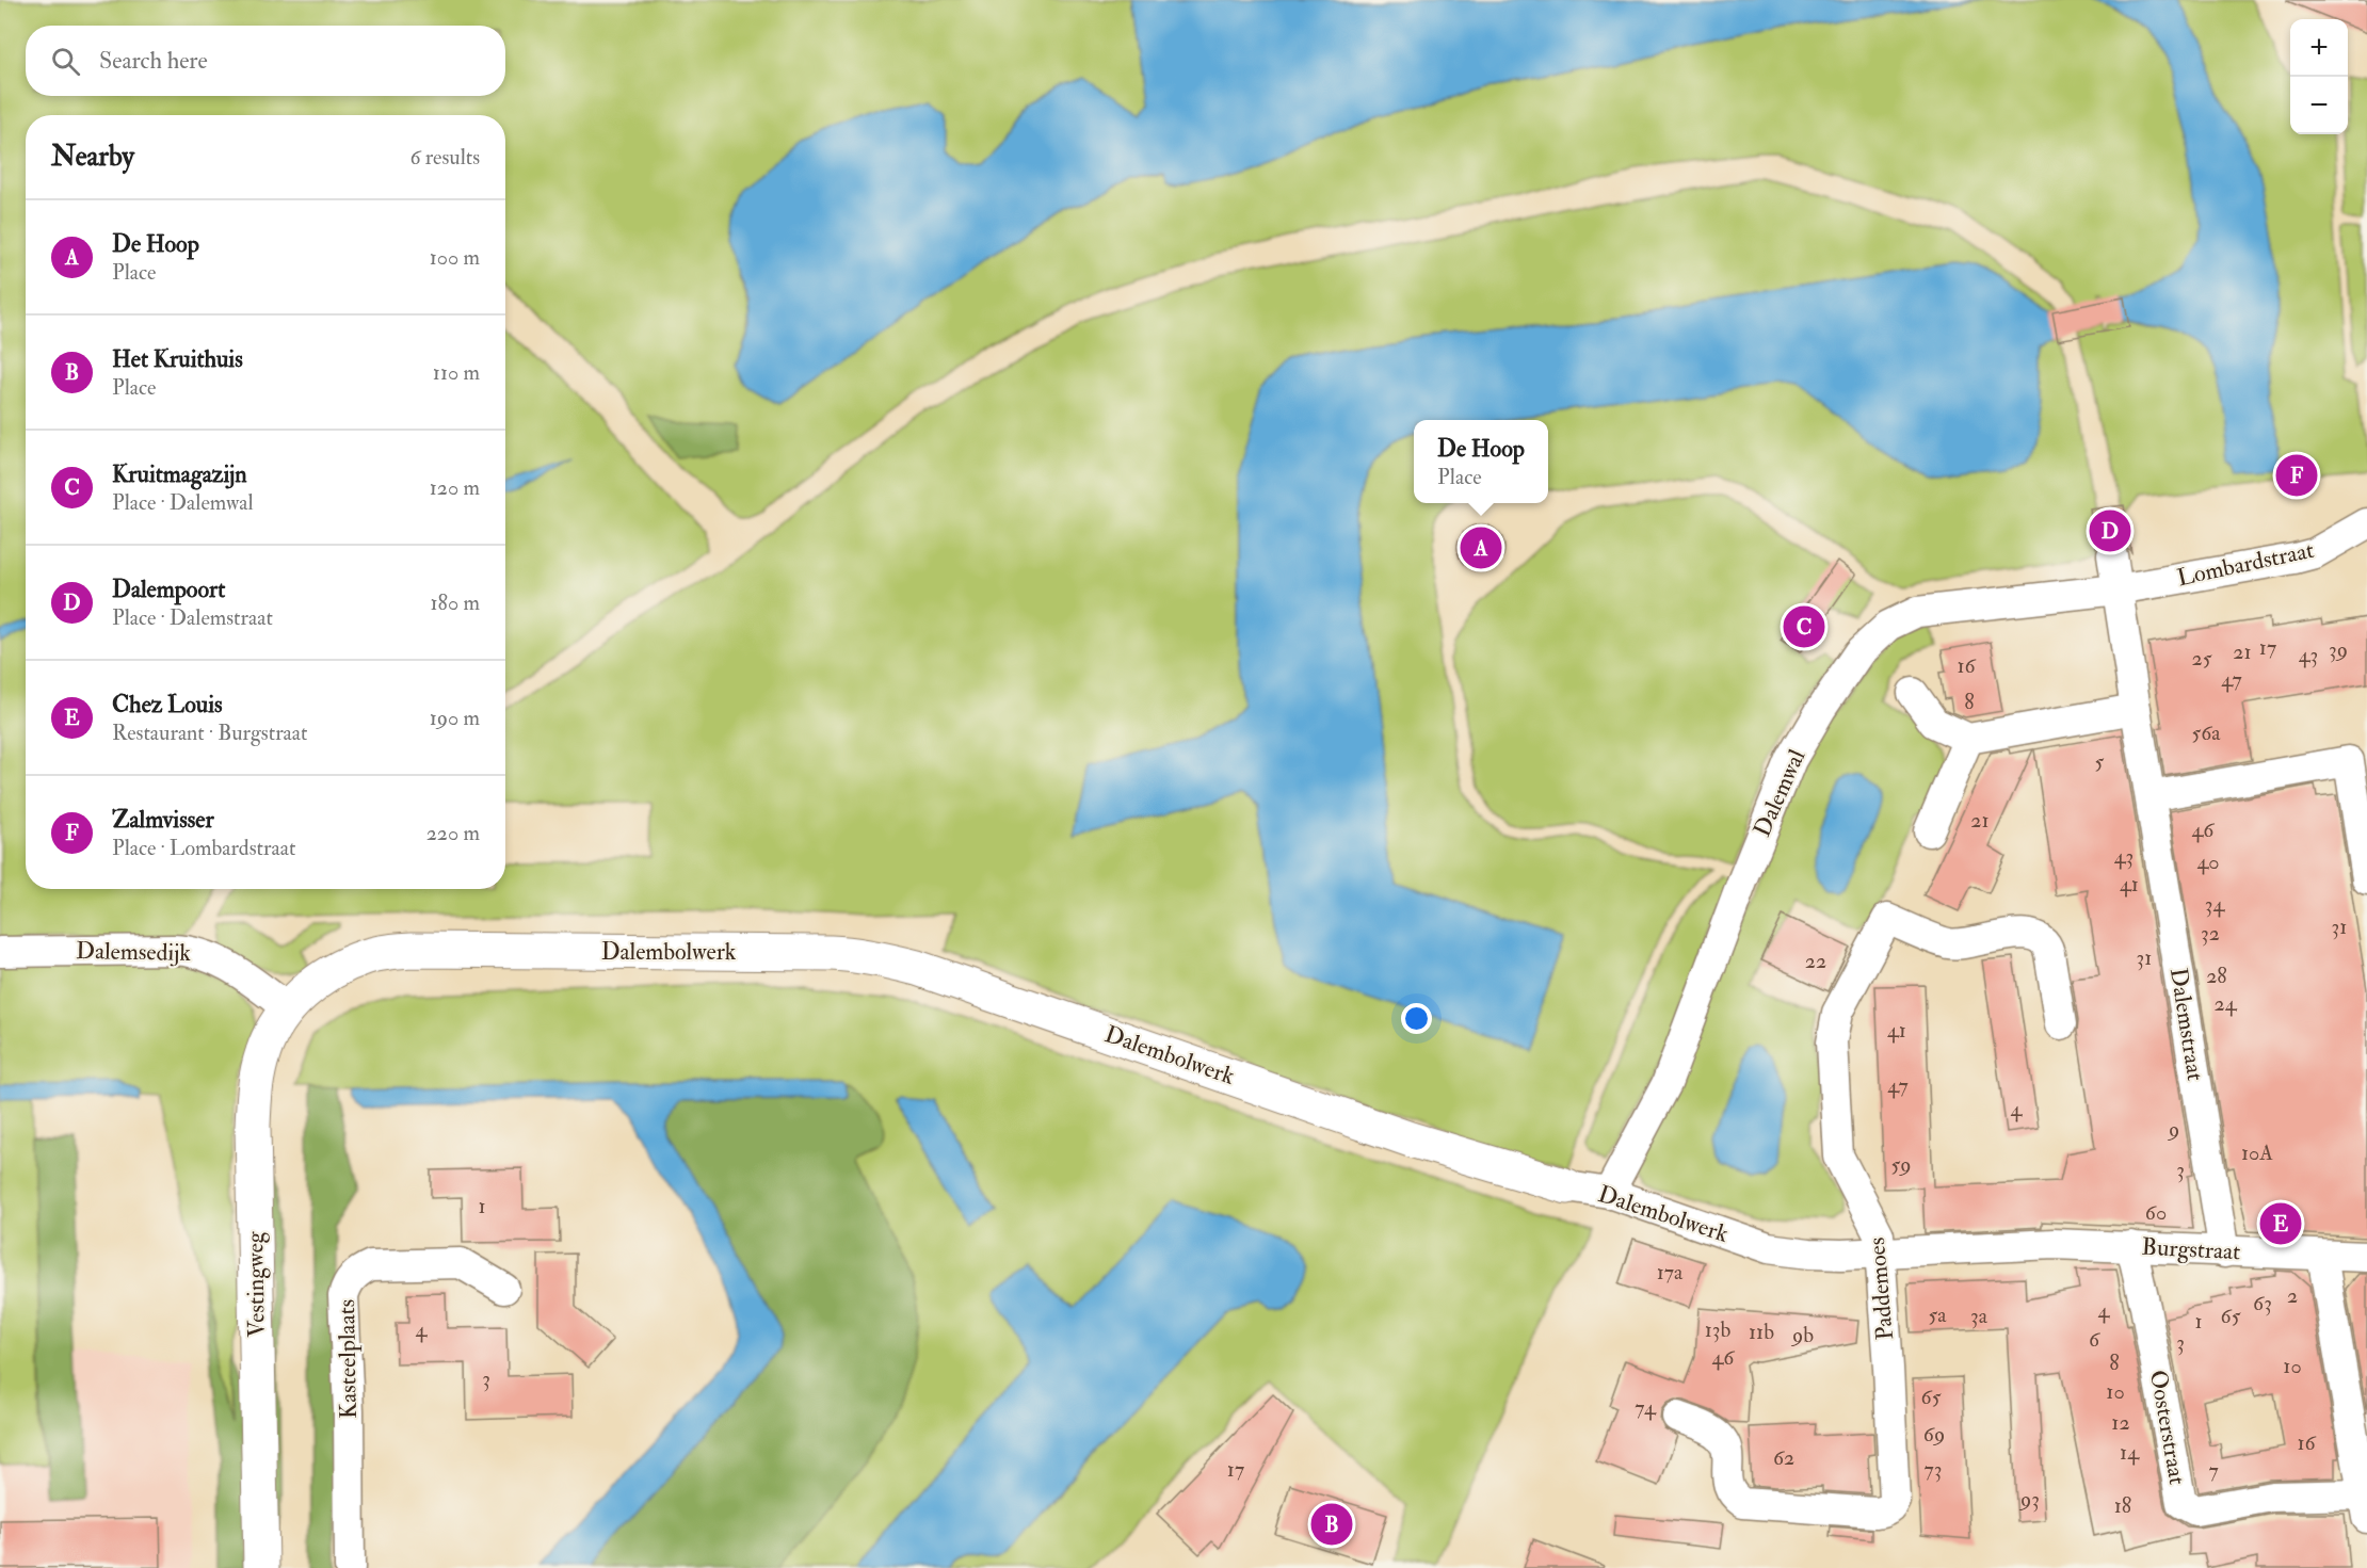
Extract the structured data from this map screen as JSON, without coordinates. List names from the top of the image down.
{
  "streets": {
    "street": [
      "Lombardstraat",
      "Dalemwal",
      "Dalemsedijk",
      "Dalembolwerk",
      "Dalemstraat",
      "Burgstraat",
      "Vestingweg",
      "Paddemoes",
      "Kasteelplaats",
      "Oosterstraat"
    ]
  },
  "crossings": [
    ["Lombardstraat", "Dalemwal"],
    ["Lombardstraat", "Dalemstraat"],
    ["Dalemwal", "Dalembolwerk"],
    ["Dalemwal", "Dalemstraat"],
    ["Dalemsedijk", "Dalembolwerk"],
    ["Dalemsedijk", "Vestingweg"],
    ["Dalembolwerk", "Burgstraat"],
    ["Dalembolwerk", "Vestingweg"],
    ["Dalembolwerk", "Paddemoes"],
    ["Dalemstraat", "Burgstraat"],
    ["Burgstraat", "Oosterstraat"]
  ],
  "house_numbers": [
    "17",
    "39",
    "21",
    "43",
    "25",
    "16",
    "47",
    "8",
    "56a",
    "5",
    "21",
    "46",
    "43",
    "40",
    "41",
    "34",
    "31",
    "32",
    "31",
    "22",
    "28",
    "24",
    "41",
    "47",
    "4",
    "9",
    "10A",
    "59",
    "3",
    "1",
    "60",
    "17a",
    "2",
    "63",
    "4",
    "5a",
    "3a",
    "65",
    "1",
    "4",
    "13b",
    "11b",
    "9b",
    "6",
    "3",
    "46",
    "8",
    "10",
    "3",
    "10",
    "65",
    "74",
    "12",
    "69",
    "16",
    "14",
    "62",
    "17",
    "73",
    "7",
    "93",
    "18"
  ],
  "page": {
    "map_buttons": ["+", "−"],
    "search": "Search here",
    "heading": ["Nearby", "6 results"],
    "list": [
      {
        "mark": "A",
        "name": "De Hoop",
        "note": "Place",
        "value": "100 m"
      },
      {
        "mark": "B",
        "name": "Het Kruithuis",
        "note": "Place",
        "value": "110 m"
      },
      {
        "mark": "C",
        "name": "Kruitmagazijn",
        "note": "Place · Dalemwal",
        "value": "120 m"
      },
      {
        "mark": "D",
        "name": "Dalempoort",
        "note": "Place · Dalemstraat",
        "value": "180 m"
      },
      {
        "mark": "E",
        "name": "Chez Louis",
        "note": "Restaurant · Burgstraat",
        "value": "190 m"
      },
      {
        "mark": "F",
        "name": "Zalmvisser",
        "note": "Place · Lombardstraat",
        "value": "220 m"
      }
    ],
    "popup": ["De Hoop", "Place"],
    "pins": [
      "F",
      "D",
      "A",
      "C",
      "E",
      "B"
    ]
  }
}
